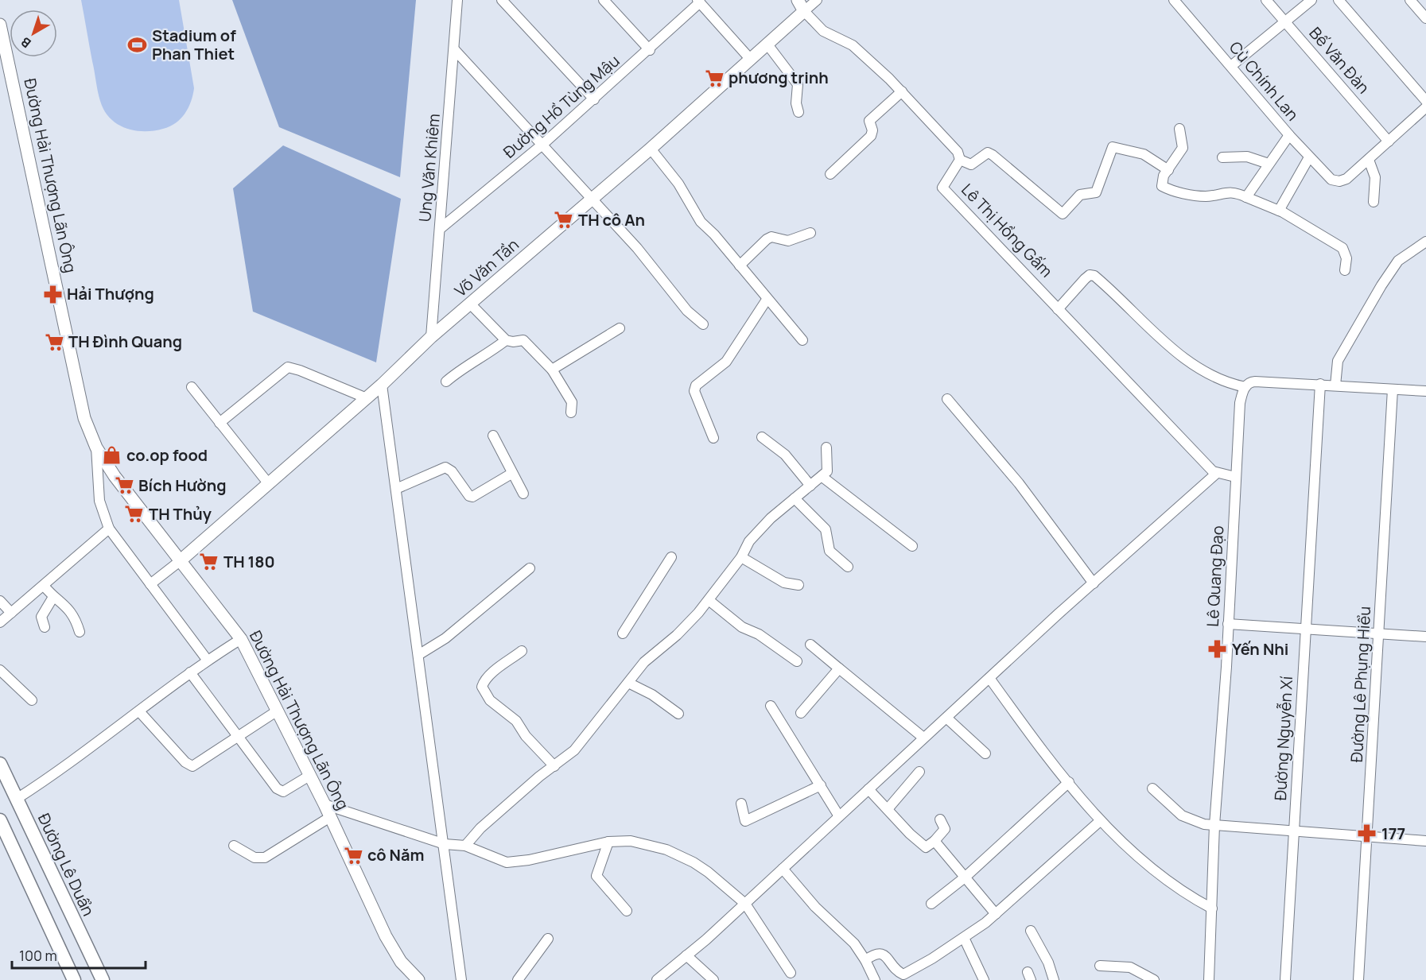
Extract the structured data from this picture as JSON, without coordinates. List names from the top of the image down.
{
  "streets": {
    "main road": ["Đường Lê Duẩn"],
    "street": [
      "Bế Văn Đàn",
      "Cù Chính Lan",
      "Đường Hồ Tùng Mậu",
      "Ung Văn Khiêm",
      "Đường Hải Thượng Lãn Ông",
      "Lê Thị Hồng Gấm",
      "Võ Văn Tần",
      "Lê Quang Đạo",
      "Đường Lê Phụng Hiểu",
      "Đường Nguyễn Xí"
    ]
  },
  "crossings": [
    ["Đường Hồ Tùng Mậu", "Ung Văn Khiêm"],
    ["Ung Văn Khiêm", "Võ Văn Tần"],
    ["Đường Hải Thượng Lãn Ông", "Võ Văn Tần"],
    ["Lê Thị Hồng Gấm", "Võ Văn Tần"]
  ],
  "places": {
    "sports": ["Stadium of Phan Thiet"],
    "supermarket": [
      "phương trinh",
      "TH cô An",
      "TH Đình Quang",
      "Bích Hường",
      "TH Thủy",
      "TH 180",
      "cô Năm"
    ],
    "pharmacy": ["Hải Thượng", "Yến Nhi", "177"],
    "shop": ["co.op food"]
  },
  "scale_bar": "100 m",
  "north": "bottom left"
}
